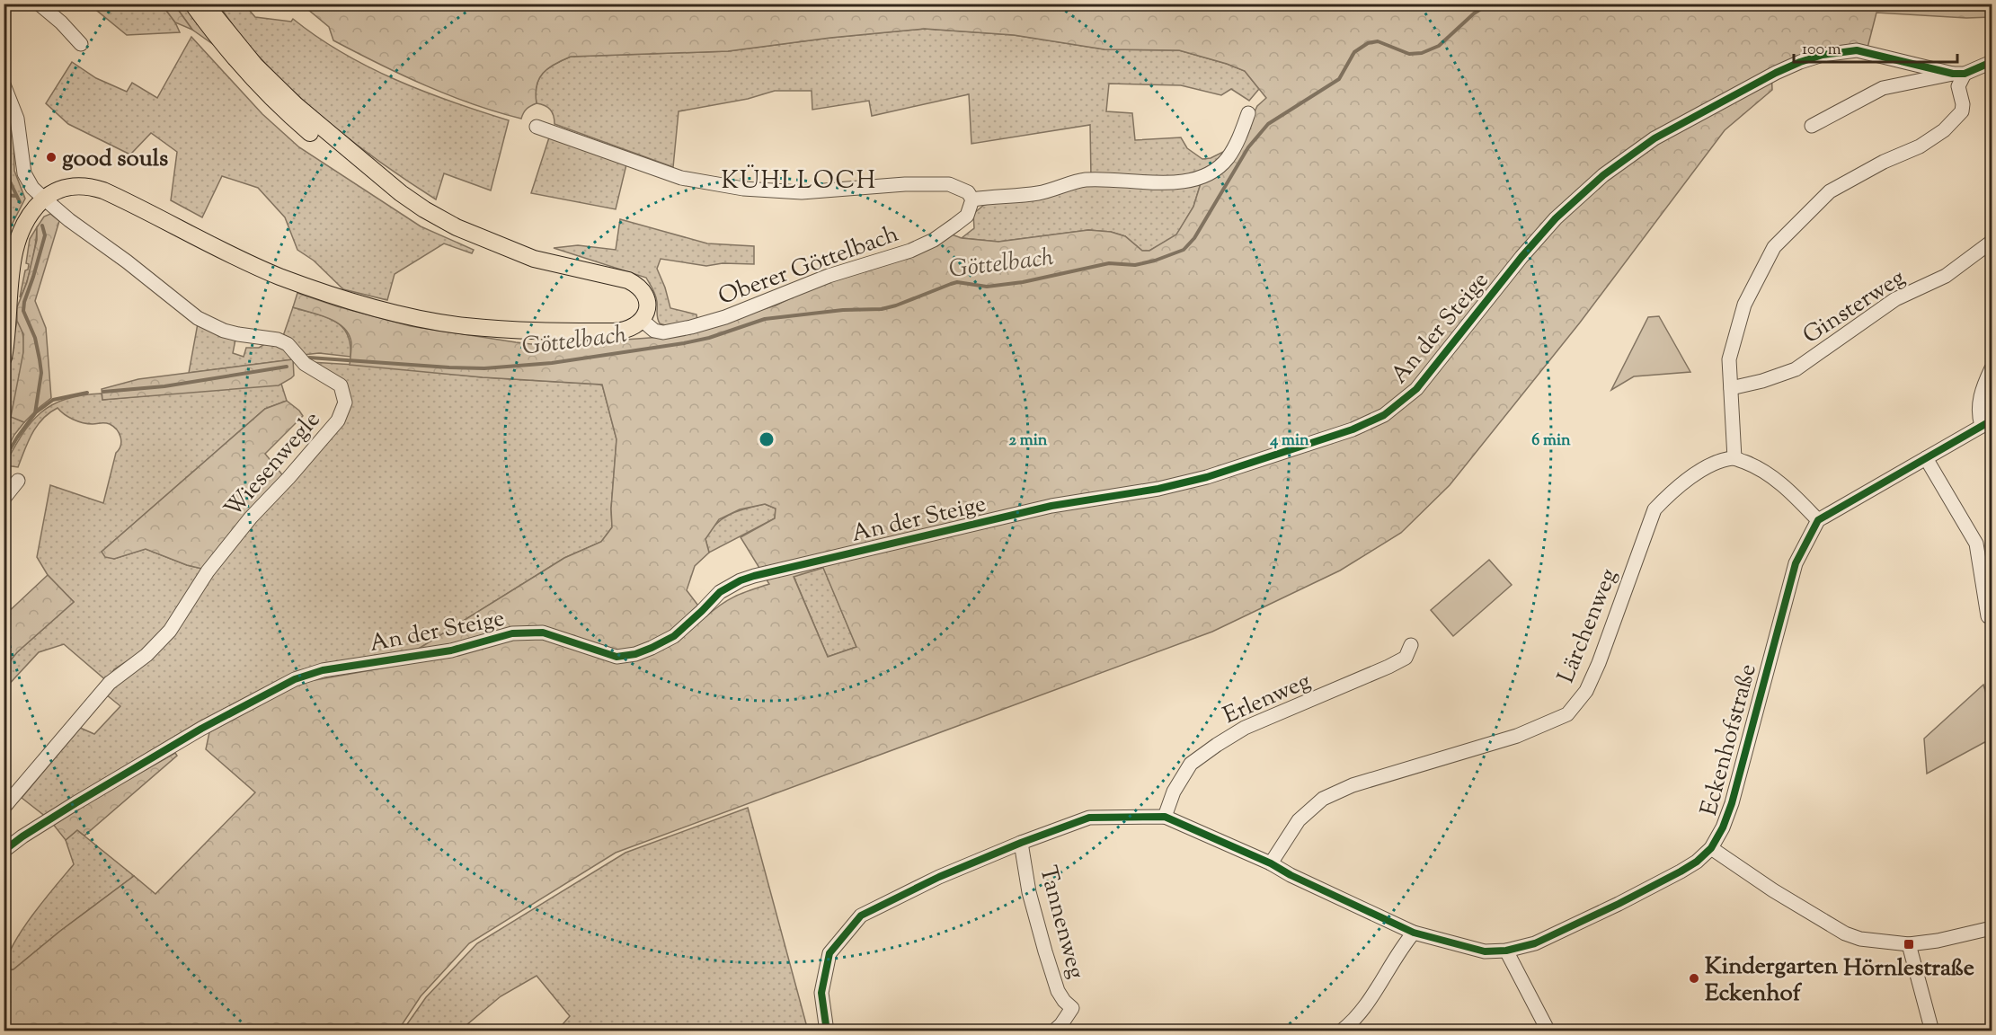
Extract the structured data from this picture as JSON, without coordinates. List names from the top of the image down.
{
  "streets": {
    "street": [
      "Oberer Göttelbach",
      "Ginsterweg",
      "An der Steige",
      "Wiesenwegle",
      "Lärchenweg",
      "Erlenweg",
      "Eckenhofstraße",
      "Tannenweg"
    ]
  },
  "crossings": [
    ["Lärchenweg", "Eckenhofstraße"],
    ["Erlenweg", "Eckenhofstraße"]
  ],
  "districts": ["KÜHLLOCH"],
  "water": ["Göttelbach"],
  "places": {
    "other": ["good souls", "Kindergarten Eckenhof"],
    "transit": ["Hörnlestraße"]
  },
  "scale_bar": "100 m",
  "rings": ["2 min", "4 min", "6 min"]
}
